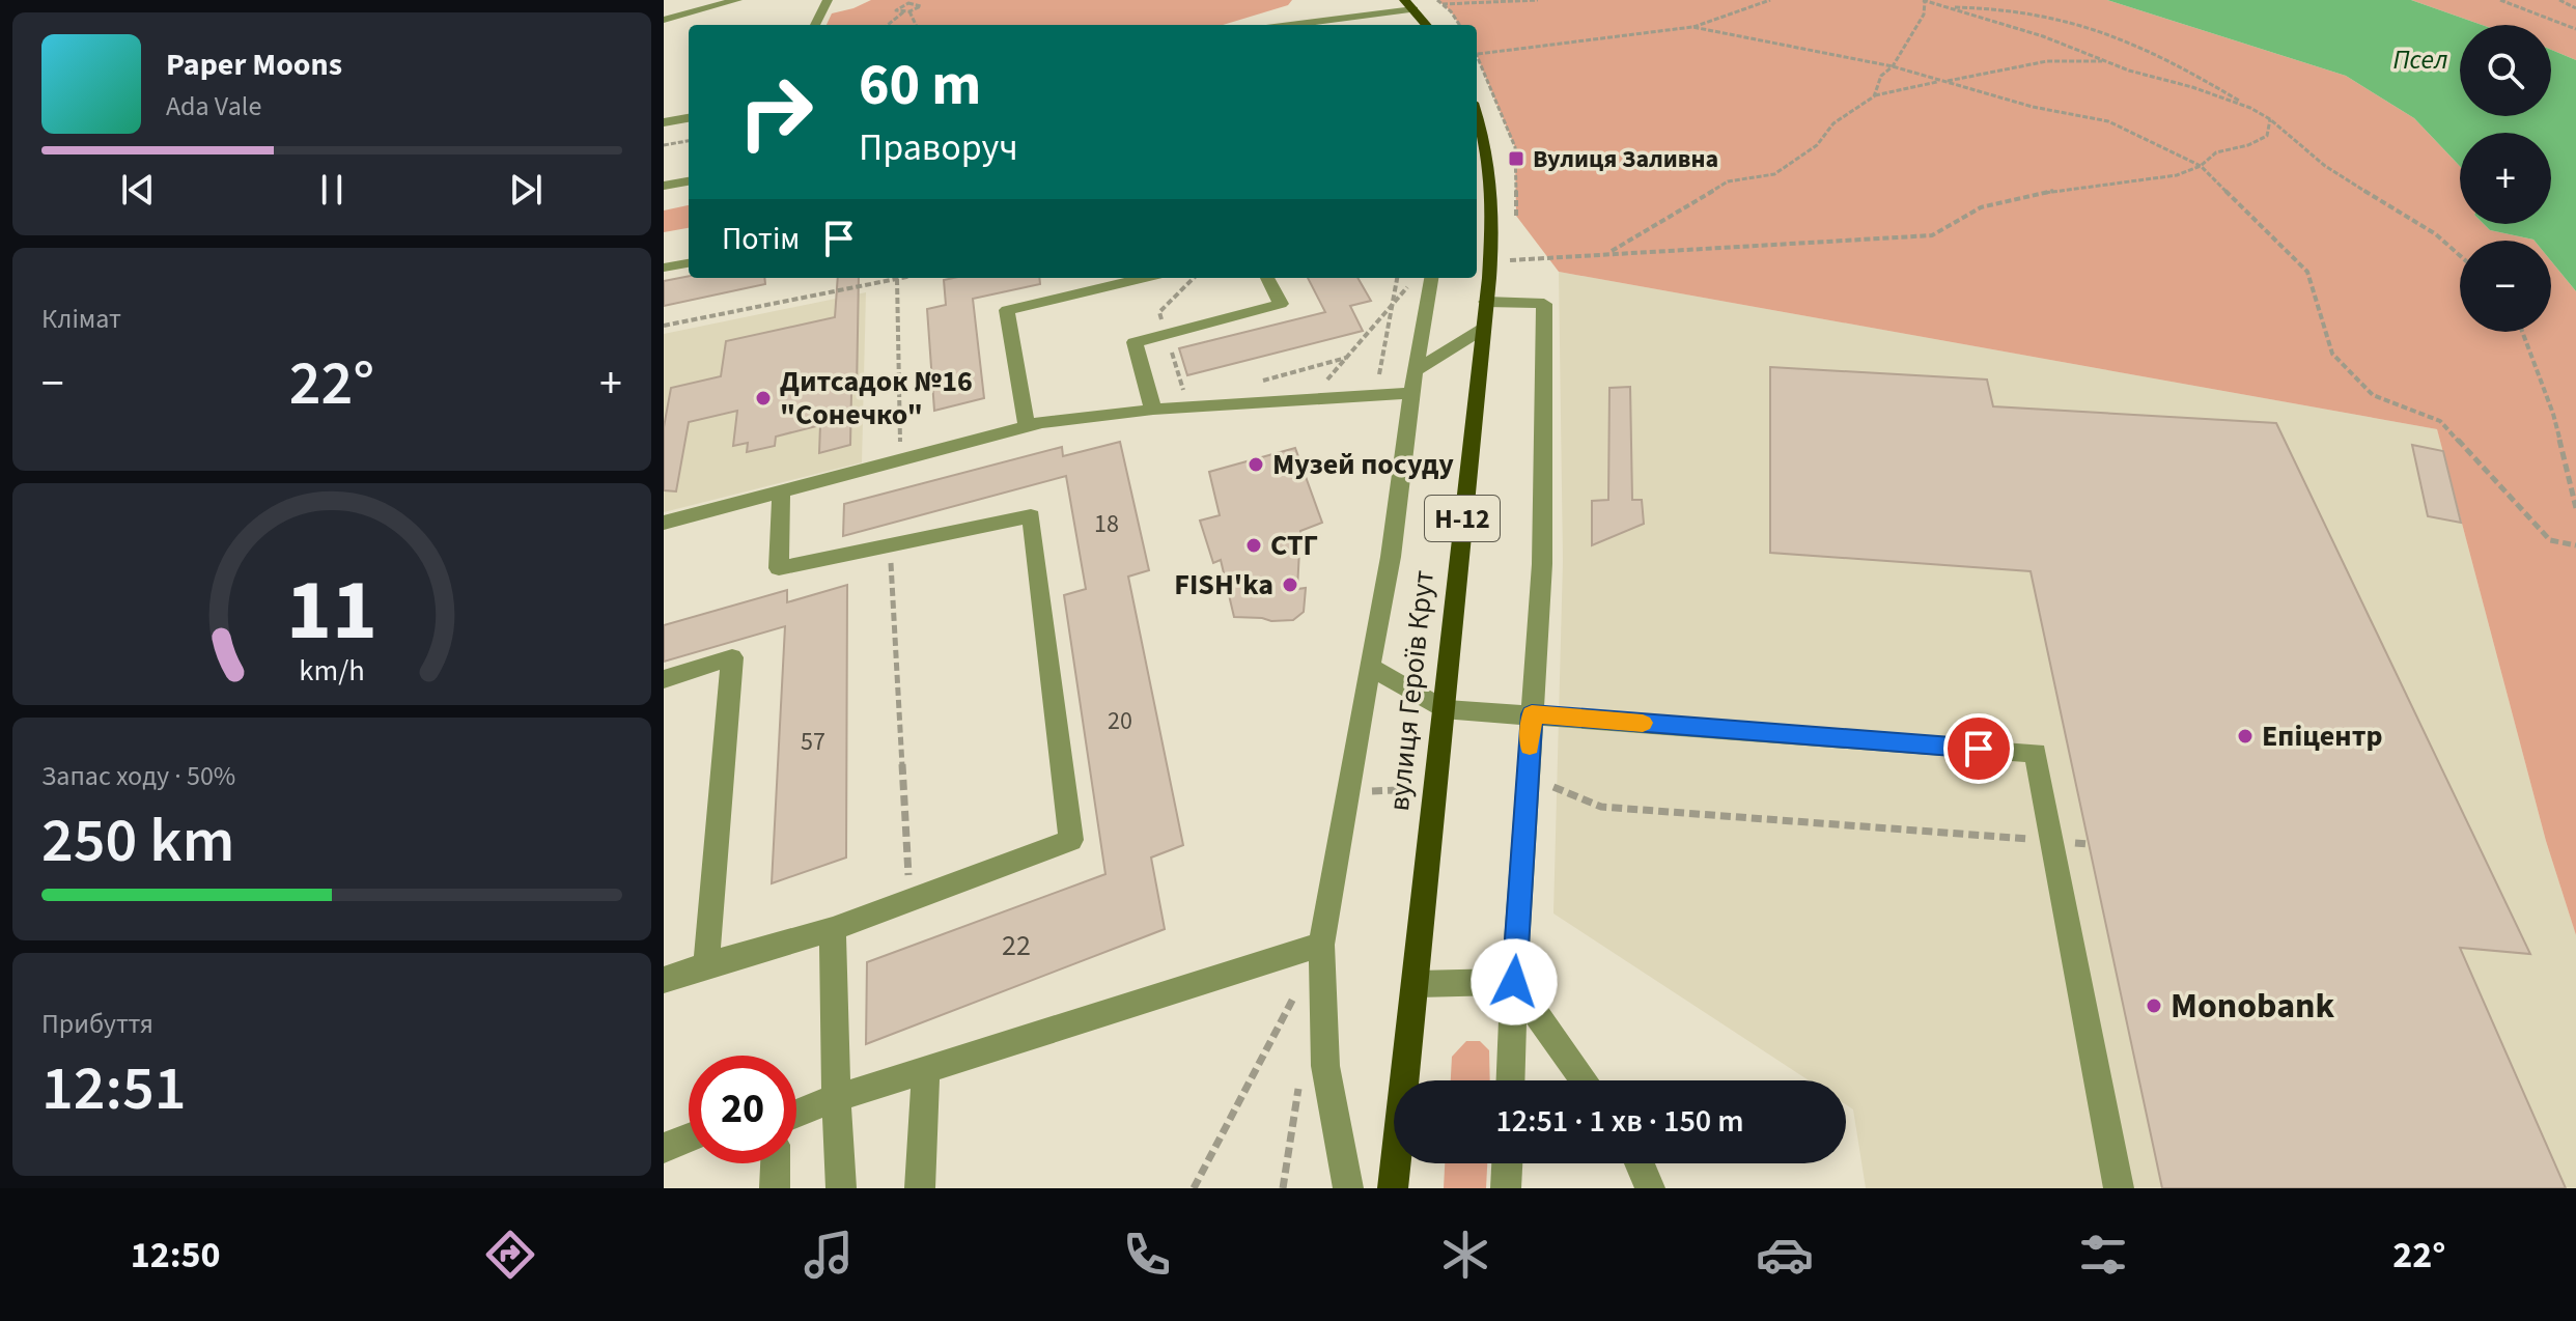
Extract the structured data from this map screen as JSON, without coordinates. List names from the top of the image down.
{
  "streets": {
    "main road": ["Н-12", "вулиця Героїв Крут"]
  },
  "water": ["Псел"],
  "places": {
    "transit": ["Вулиця Заливна"],
    "other": [
      "Дитсадок №16 \"Сонечко\"",
      "Музей посуду",
      "СТГ",
      "FISH'ka",
      "Епіцентр",
      "Monobank"
    ]
  },
  "house_numbers": [
    "18",
    "20",
    "57",
    "22"
  ],
  "page": {
    "map_buttons": ["+", "−"],
    "turn": ["60 m", "Праворуч"],
    "song": ["Paper Moons", "Ada Vale"],
    "then": "Потім",
    "tile": [
      "Клімат",
      ["Запас ходу · 50%", "250 km"],
      ["Прибуття", "12:51"]
    ],
    "heat": ["−", "22°", "+"],
    "limit": "20",
    "trip": "12:51 · 1 хв · 150 m",
    "tabs": ["12:50", "22°"],
    "gauge": ["11", "km/h"]
  }
}
